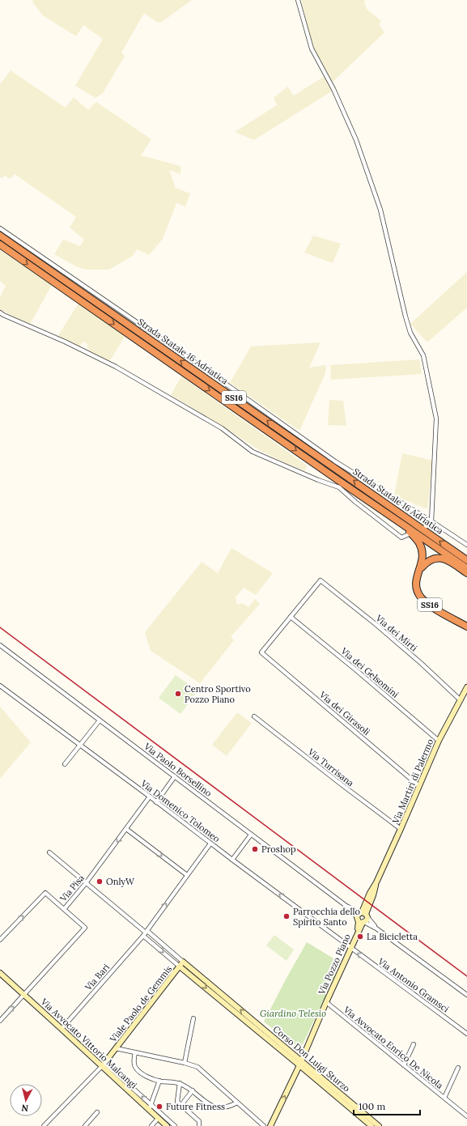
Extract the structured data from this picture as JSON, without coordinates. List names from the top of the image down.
{
  "streets": {
    "highway": ["Strada Statale 16 Adriatica", "SS16"],
    "street": [
      "Via dei Mirti",
      "Via dei Gelsomini",
      "Via dei Girasoli",
      "Via Turrisana",
      "Via Paolo Borsellino",
      "Via Martiri di Palermo",
      "Via Domenico Tolomeo",
      "Via Pisa",
      "Via Pozzo Piano",
      "Via Bari",
      "Via Antonio Gramsci",
      "Viale Paolo de Gemmis",
      "Via Avvocato Vittorio Malcangi",
      "Via Avvocato Enrico De Nicola",
      "Corso Don Luigi Sturzo"
    ]
  },
  "crossings": [
    ["Strada Statale 16 Adriatica", "SS16"],
    ["Via dei Mirti", "Via dei Gelsomini"],
    ["Via dei Mirti", "Via dei Girasoli"],
    ["Via dei Mirti", "Via Martiri di Palermo"],
    ["Via dei Gelsomini", "Via dei Girasoli"],
    ["Via dei Gelsomini", "Via Martiri di Palermo"],
    ["Via dei Girasoli", "Via Martiri di Palermo"],
    ["Via Turrisana", "Via Martiri di Palermo"],
    ["Via Paolo Borsellino", "Via Pozzo Piano"],
    ["Via Martiri di Palermo", "Via Pozzo Piano"],
    ["Via Domenico Tolomeo", "Via Pisa"],
    ["Via Domenico Tolomeo", "Via Pozzo Piano"],
    ["Via Domenico Tolomeo", "Via Bari"],
    ["Via Domenico Tolomeo", "Via Antonio Gramsci"],
    ["Via Pisa", "Via Avvocato Vittorio Malcangi"],
    ["Via Pisa", "Corso Don Luigi Sturzo"],
    ["Via Pozzo Piano", "Via Antonio Gramsci"],
    ["Via Pozzo Piano", "Via Avvocato Enrico De Nicola"],
    ["Via Pozzo Piano", "Corso Don Luigi Sturzo"],
    ["Via Bari", "Via Avvocato Vittorio Malcangi"],
    ["Via Bari", "Corso Don Luigi Sturzo"],
    ["Viale Paolo de Gemmis", "Via Avvocato Vittorio Malcangi"],
    ["Viale Paolo de Gemmis", "Corso Don Luigi Sturzo"]
  ],
  "one_way": ["Via Antonio Gramsci"],
  "parks": ["Giardino Telesio"],
  "places": [
    "Centro Sportivo Pozzo Piano",
    "Proshop",
    "OnlyW",
    "Parrocchia dello Spirito Santo",
    "La Bicicletta",
    "Future Fitness"
  ],
  "scale_bar": "100 m",
  "north": "bottom"
}
